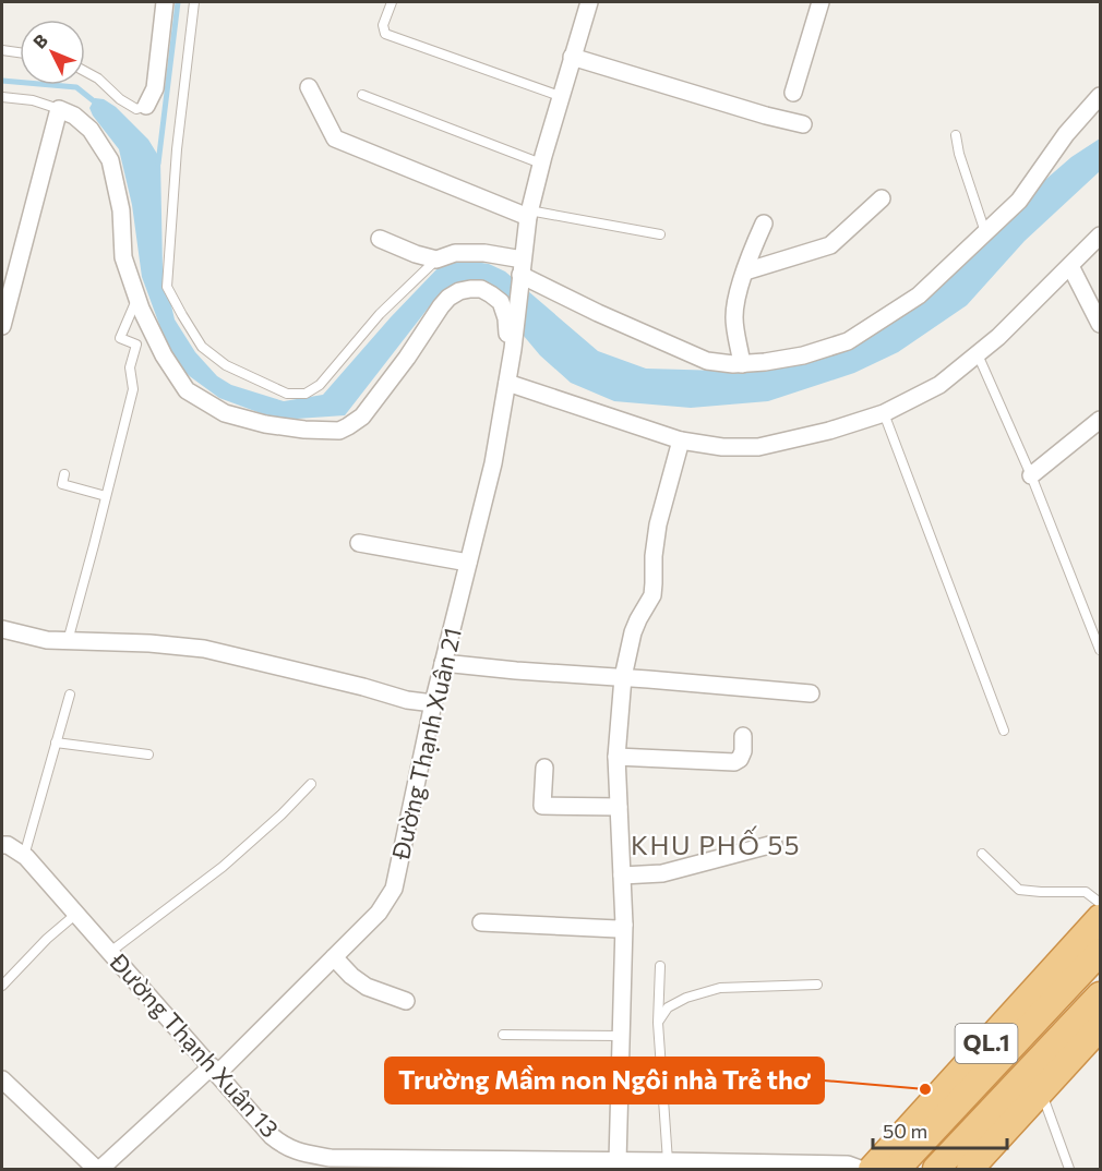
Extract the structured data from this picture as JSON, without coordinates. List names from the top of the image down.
{
  "streets": {
    "highway": ["QL.1"],
    "street": ["Đường Thạnh Xuân 21", "Đường Thạnh Xuân 13"]
  },
  "crossings": [
    ["Đường Thạnh Xuân 21", "Đường Thạnh Xuân 13"]
  ],
  "districts": ["KHU PHỐ 55"],
  "places": ["Trường Mầm non Ngôi nhà Trẻ thơ"],
  "scale_bar": "50 m",
  "north": "top left"
}
